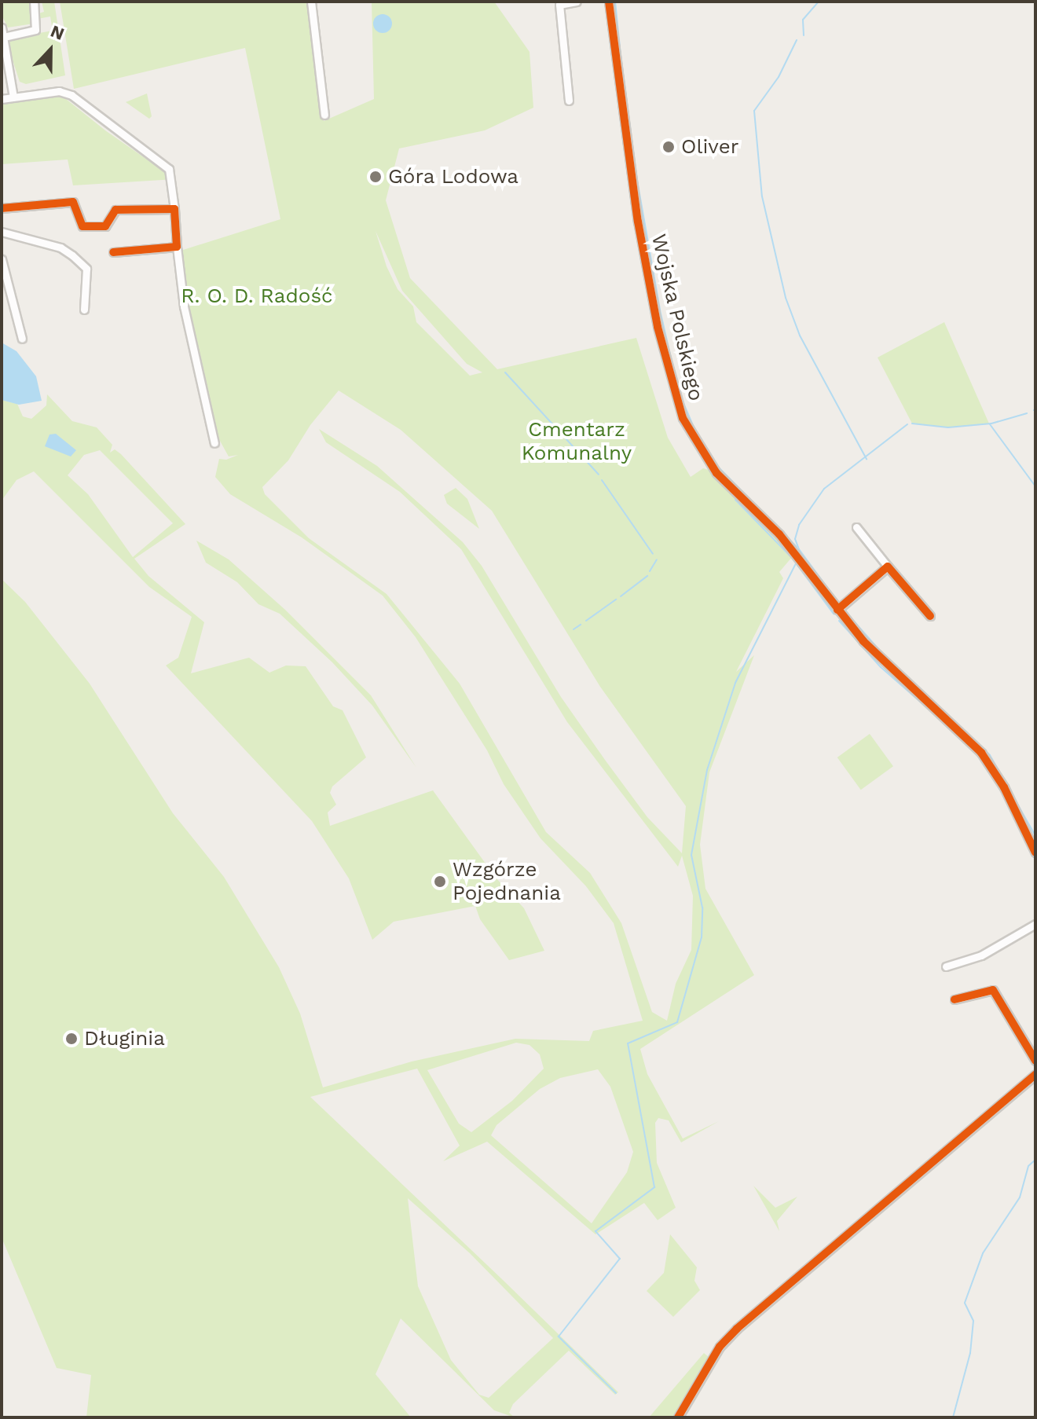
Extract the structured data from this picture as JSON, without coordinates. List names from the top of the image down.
{
  "streets": {
    "street": ["Wojska Polskiego"]
  },
  "parks": ["R. O. D. Radość", "Cmentarz Komunalny"],
  "places": [
    "Oliver",
    "Góra Lodowa",
    "Wzgórze Pojednania",
    "Długinia"
  ],
  "north": "top"
}
